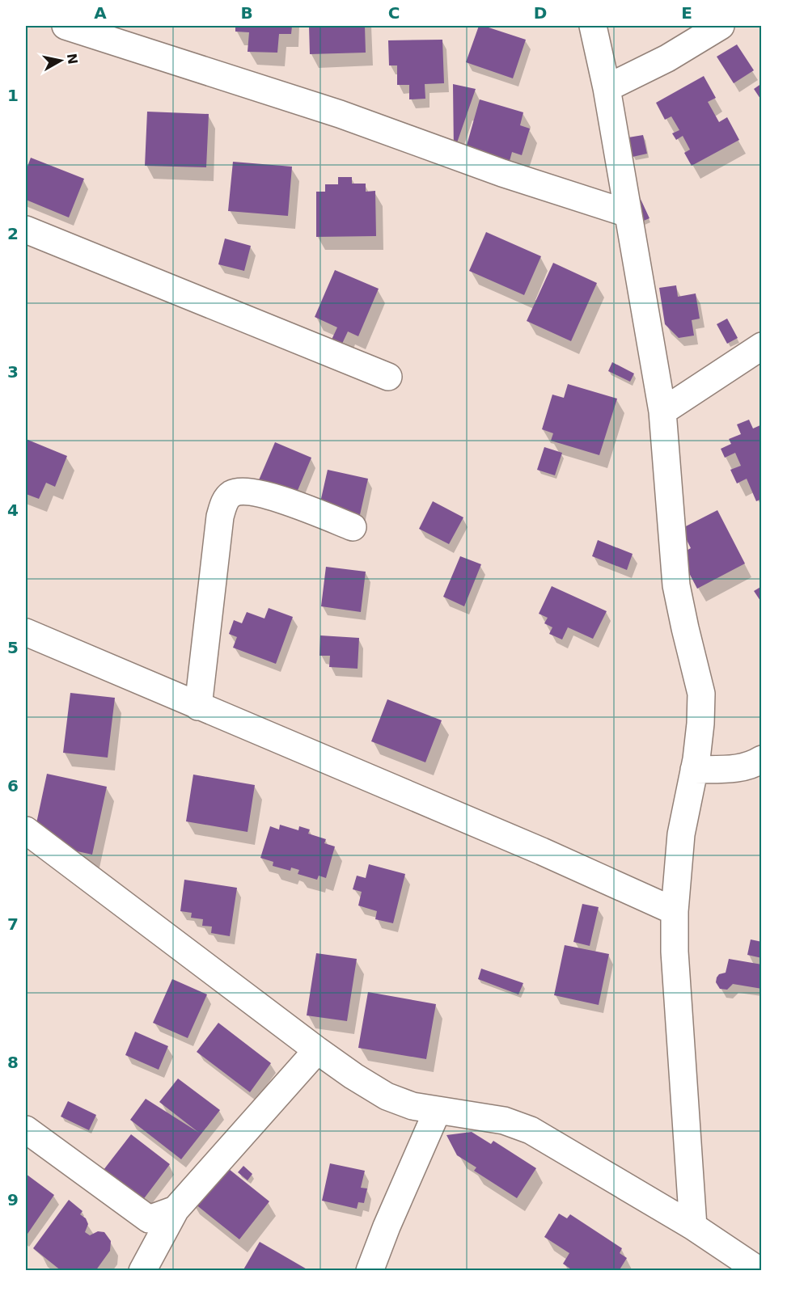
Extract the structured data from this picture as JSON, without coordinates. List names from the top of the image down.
{
  "north": "right",
  "grid": {
    "columns": [
      "A",
      "B",
      "C",
      "D",
      "E"
    ],
    "rows": [
      "1",
      "2",
      "3",
      "4",
      "5",
      "6",
      "7",
      "8",
      "9"
    ]
  }
}
